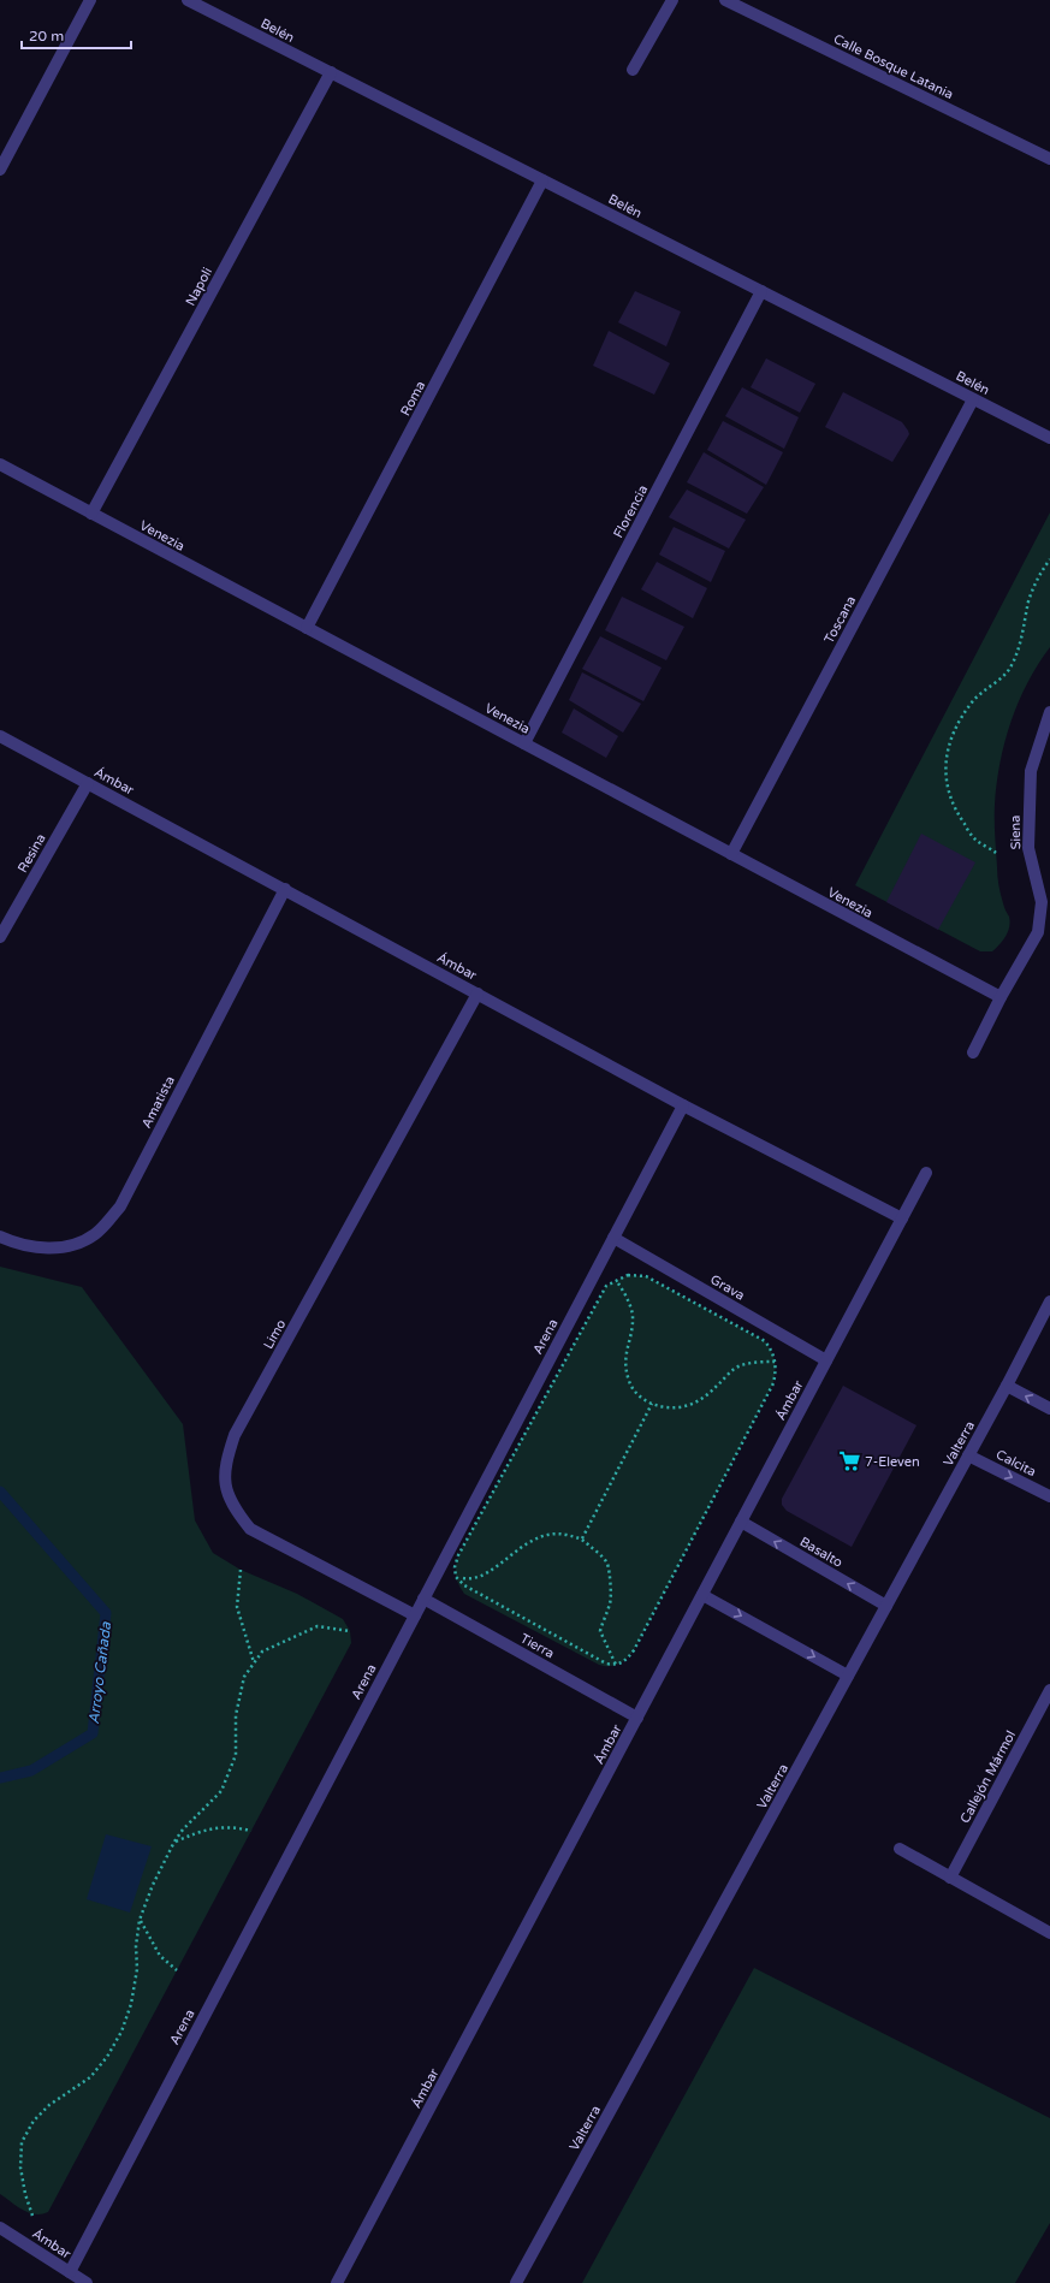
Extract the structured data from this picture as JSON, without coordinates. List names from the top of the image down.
{
  "streets": {
    "street": [
      "Belén",
      "Calle Bosque Latania",
      "Napoli",
      "Roma",
      "Florencia",
      "Venezia",
      "Toscana",
      "Ámbar",
      "Siena",
      "Resina",
      "Amatista",
      "Grava",
      "Limo",
      "Arena",
      "Valterra",
      "Calcita",
      "Basalto",
      "Tierra",
      "Callejón Mármol"
    ]
  },
  "crossings": [
    ["Belén", "Napoli"],
    ["Belén", "Roma"],
    ["Belén", "Florencia"],
    ["Belén", "Toscana"],
    ["Napoli", "Venezia"],
    ["Roma", "Venezia"],
    ["Florencia", "Venezia"],
    ["Venezia", "Toscana"],
    ["Venezia", "Siena"],
    ["Ámbar", "Resina"],
    ["Ámbar", "Amatista"],
    ["Ámbar", "Grava"],
    ["Ámbar", "Limo"],
    ["Ámbar", "Arena"],
    ["Ámbar", "Basalto"],
    ["Ámbar", "Tierra"],
    ["Grava", "Arena"],
    ["Limo", "Arena"],
    ["Arena", "Tierra"],
    ["Valterra", "Calcita"],
    ["Valterra", "Basalto"]
  ],
  "water": ["Arroyo Cañada"],
  "places": {
    "supermarket": ["7-Eleven"]
  },
  "scale_bar": "20 m"
}
